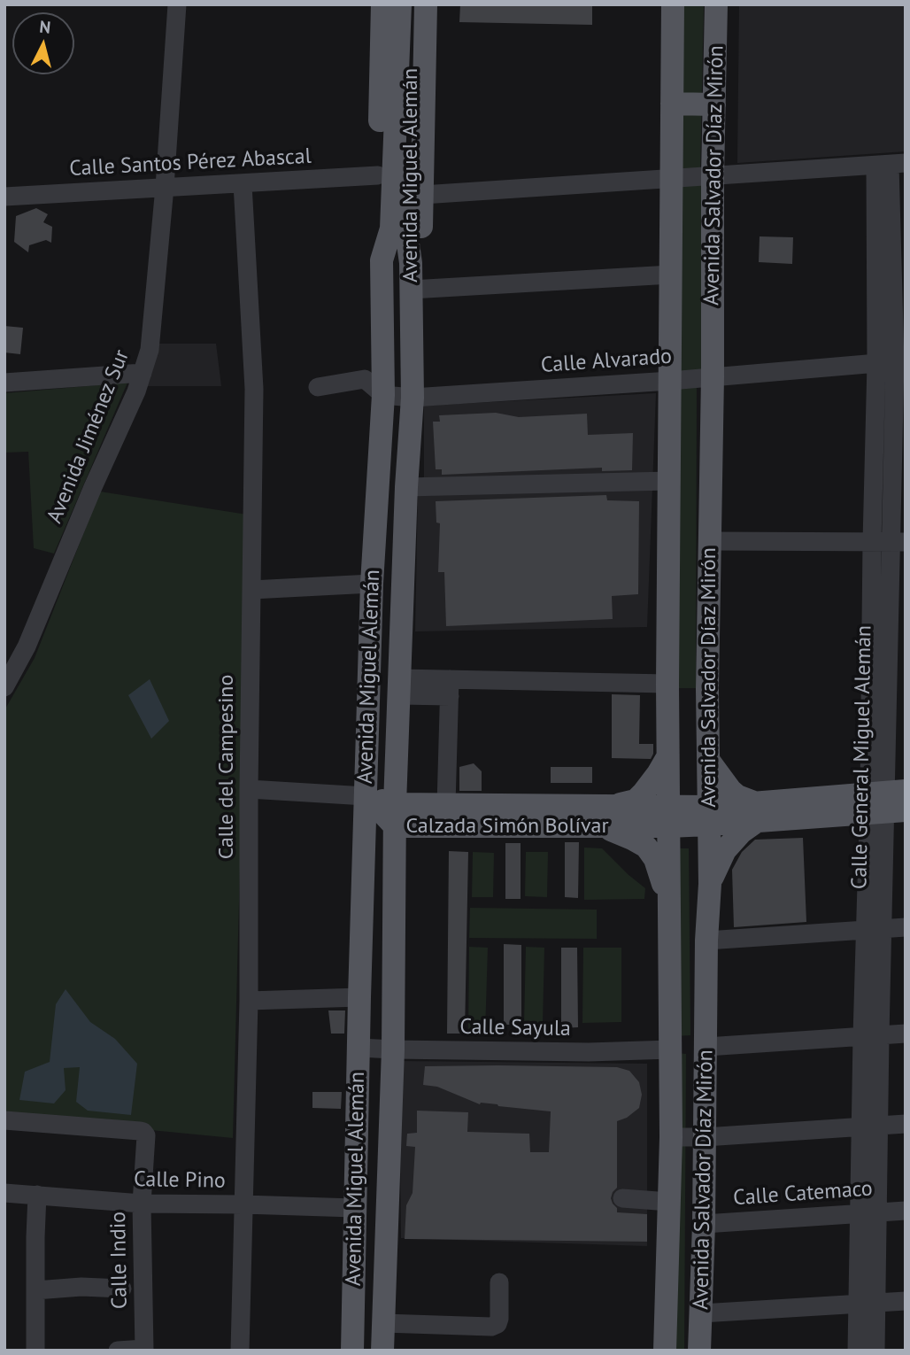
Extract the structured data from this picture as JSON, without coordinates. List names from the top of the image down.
{
  "streets": {
    "main road": ["Avenida Miguel Alemán", "Avenida Salvador Díaz Mirón", "Calzada Simón Bolívar"],
    "street": [
      "Calle Santos Pérez Abascal",
      "Calle Alvarado",
      "Avenida Jiménez Sur",
      "Calle General Miguel Alemán",
      "Calle del Campesino",
      "Calle Sayula",
      "Calle Pino",
      "Calle Catemaco",
      "Calle Indio"
    ]
  },
  "crossings": [
    ["Calle Santos Pérez Abascal", "Avenida Jiménez Sur"],
    ["Calle Santos Pérez Abascal", "Calle del Campesino"],
    ["Avenida Miguel Alemán", "Calle Alvarado"],
    ["Avenida Miguel Alemán", "Calzada Simón Bolívar"],
    ["Avenida Miguel Alemán", "Calle Sayula"],
    ["Avenida Miguel Alemán", "Calle Pino"],
    ["Avenida Salvador Díaz Mirón", "Calle Alvarado"],
    ["Avenida Salvador Díaz Mirón", "Calzada Simón Bolívar"],
    ["Avenida Salvador Díaz Mirón", "Calle Sayula"],
    ["Avenida Salvador Díaz Mirón", "Calle Catemaco"],
    ["Calle Alvarado", "Calle General Miguel Alemán"],
    ["Calle General Miguel Alemán", "Calzada Simón Bolívar"],
    ["Calle General Miguel Alemán", "Calle Catemaco"],
    ["Calle del Campesino", "Calle Pino"],
    ["Calle Pino", "Calle Indio"]
  ],
  "north": "top"
}
